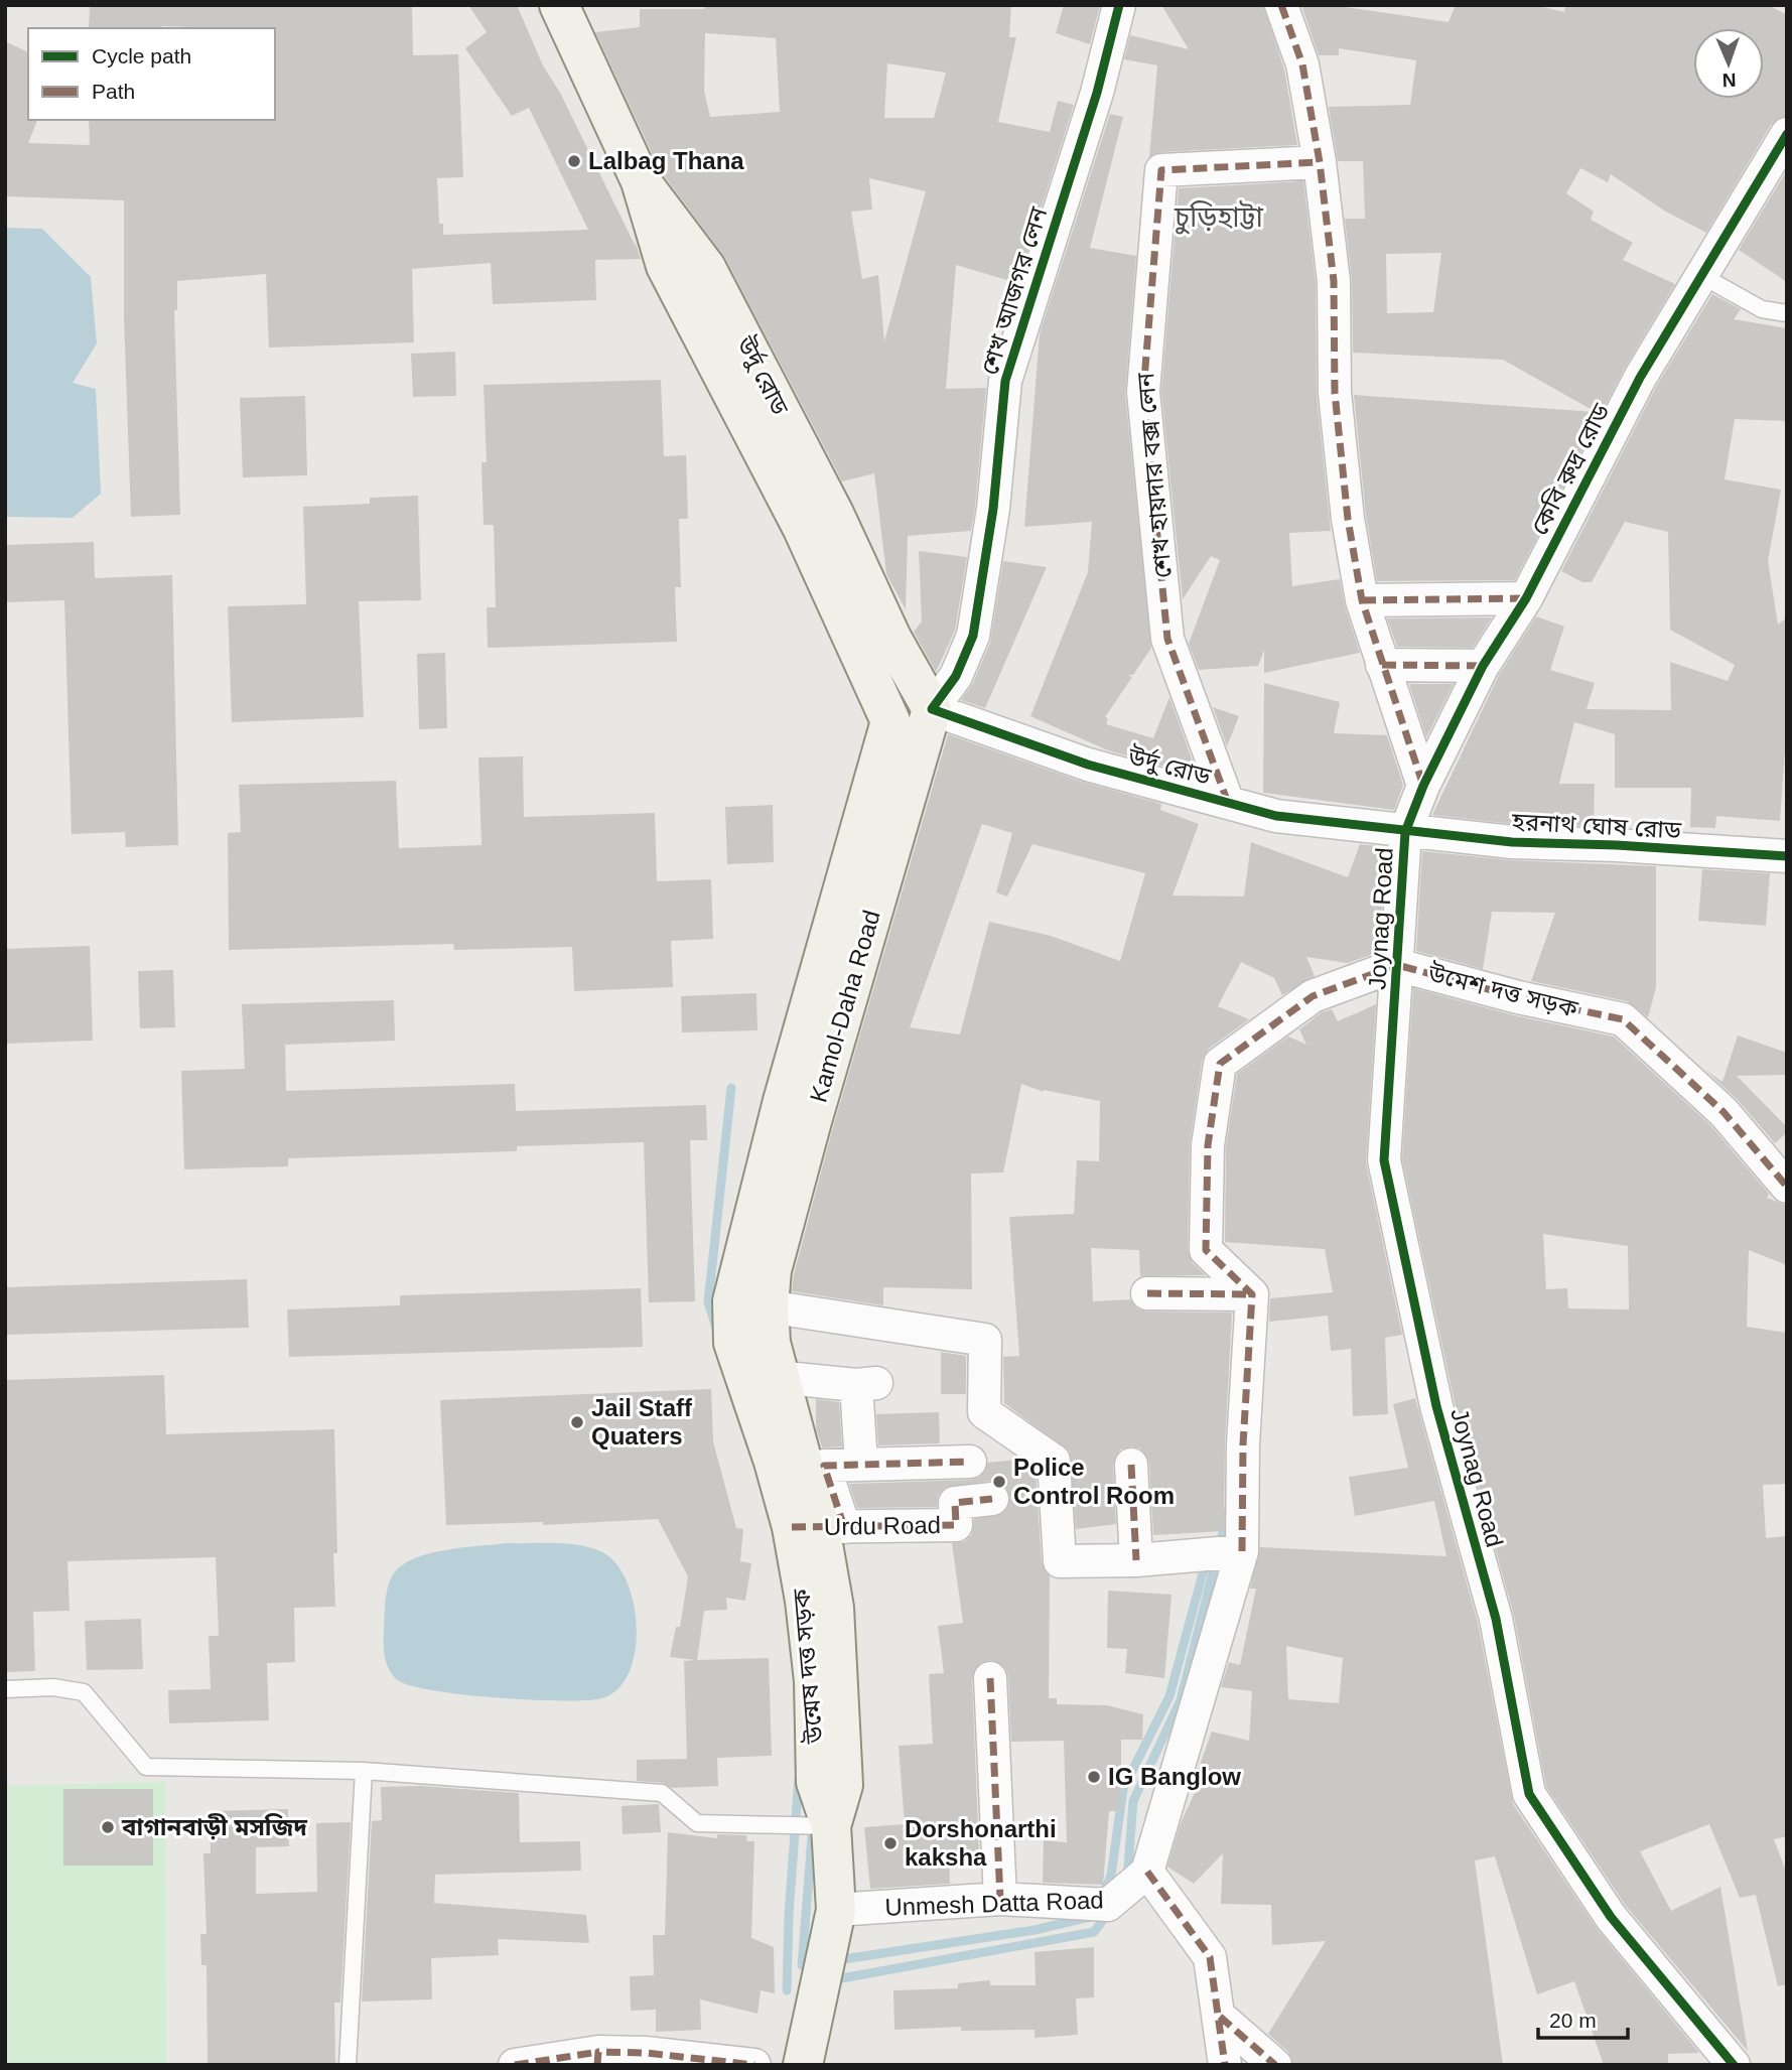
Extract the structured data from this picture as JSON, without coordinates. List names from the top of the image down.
{
  "streets": {
    "main road": ["উর্দু রোড", "Kamol-Daha Road", "উন্মেষ দত্ত সড়ক"],
    "street": [
      "শেখ আজগর লেন",
      "কেবি রুদ্র রোড",
      "শেখ হায়দার বক্স লেন",
      "হরনাথ ঘোষ রোড",
      "Joynag Road",
      "উমেশ দত্ত সড়ক",
      "Urdu Road",
      "Unmesh Datta Road"
    ]
  },
  "crossings": [
    ["শেখ আজগর লেন", "উর্দু রোড"],
    ["শেখ আজগর লেন", "Kamol-Daha Road"],
    ["উর্দু রোড", "কেবি রুদ্র রোড"],
    ["উর্দু রোড", "শেখ হায়দার বক্স লেন"],
    ["উর্দু রোড", "হরনাথ ঘোষ রোড"],
    ["উর্দু রোড", "Joynag Road"],
    ["উর্দু রোড", "Kamol-Daha Road"],
    ["কেবি রুদ্র রোড", "হরনাথ ঘোষ রোড"],
    ["কেবি রুদ্র রোড", "Joynag Road"],
    ["হরনাথ ঘোষ রোড", "Joynag Road"],
    ["Joynag Road", "উমেশ দত্ত সড়ক"],
    ["Kamol-Daha Road", "উন্মেষ দত্ত সড়ক"],
    ["Urdu Road", "উন্মেষ দত্ত সড়ক"],
    ["উন্মেষ দত্ত সড়ক", "Unmesh Datta Road"]
  ],
  "districts": ["চুড়িহাট্টা"],
  "places": [
    "Lalbag Thana",
    "Jail Staff Quaters",
    "Police Control Room",
    "IG Banglow",
    "বাগানবাড়ী মসজিদ",
    "Dorshonarthi kaksha"
  ],
  "legend": ["Cycle path", "Path"],
  "scale_bar": "20 m",
  "north": "bottom"
}
